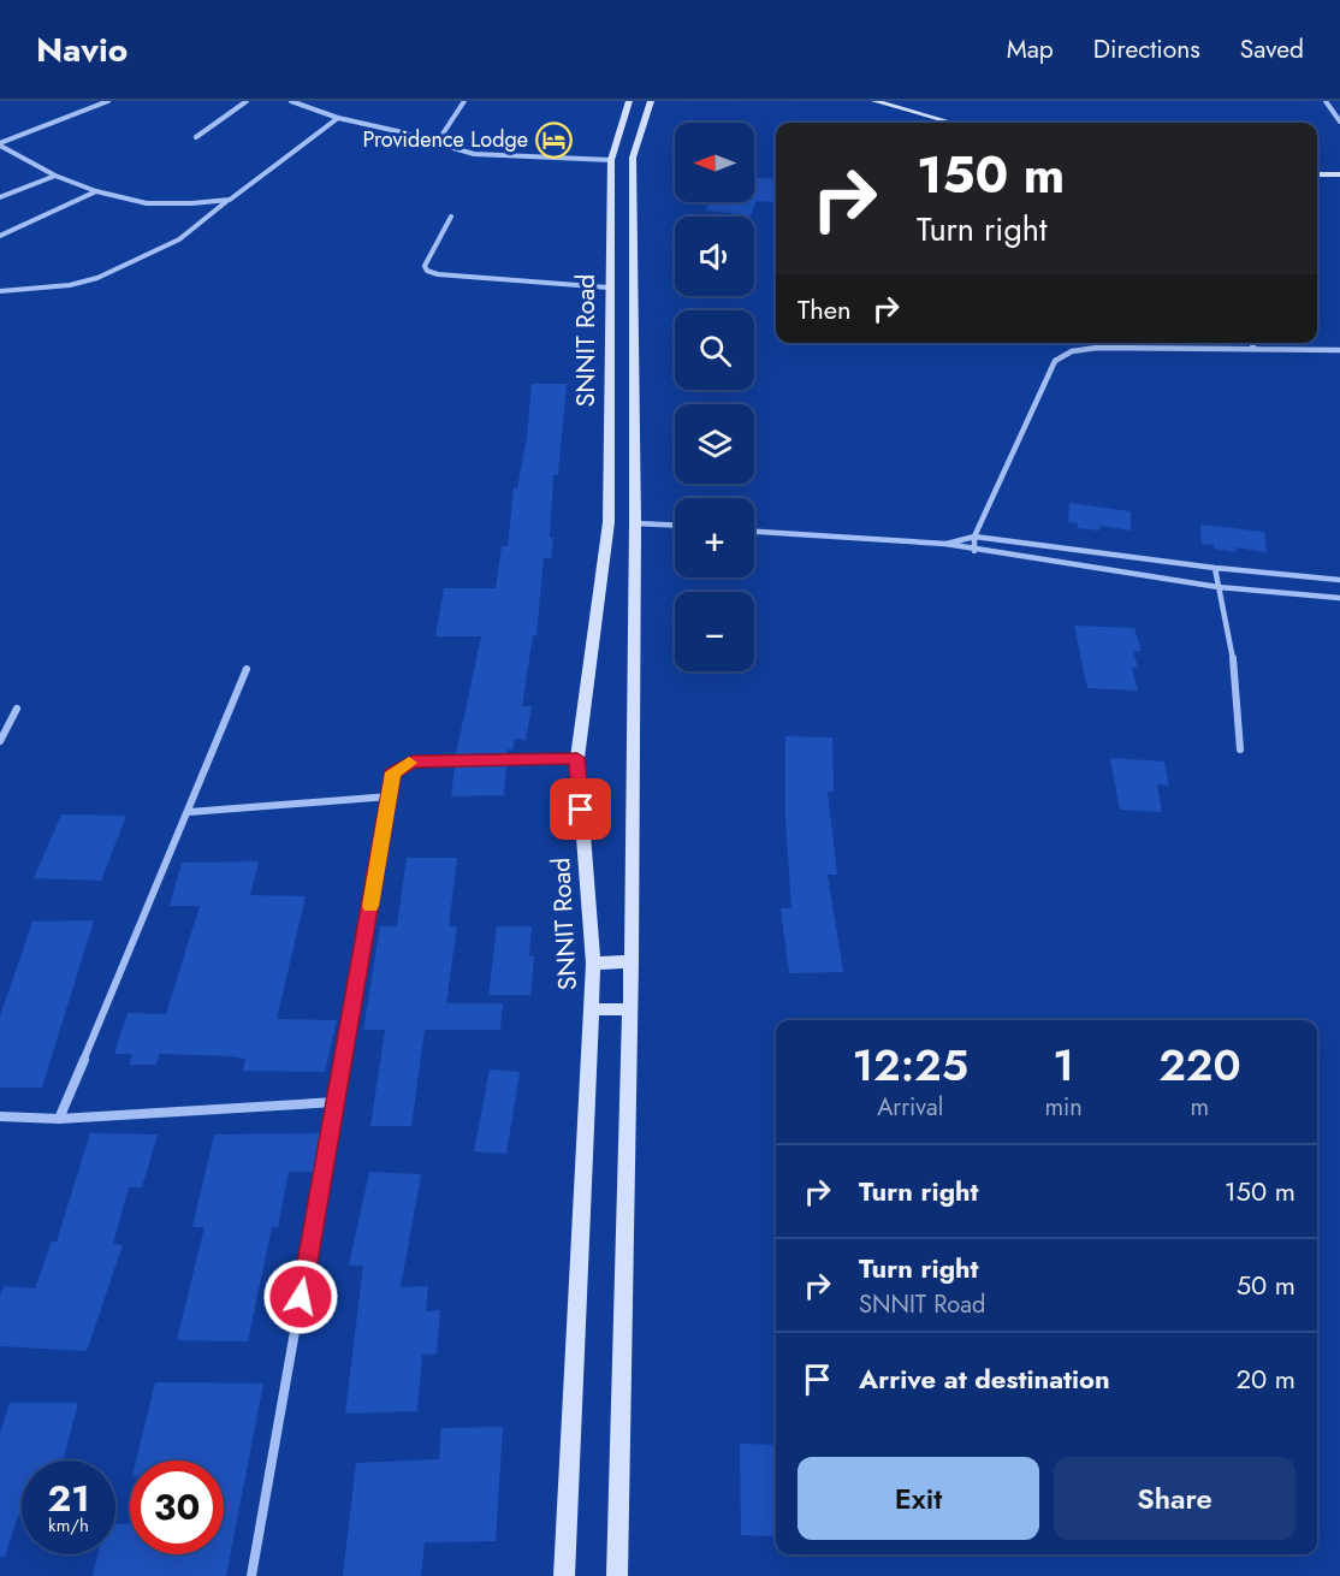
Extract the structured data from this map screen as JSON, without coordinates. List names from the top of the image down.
{
  "streets": {
    "street": ["SNNIT Road"]
  },
  "places": {
    "hotel": ["Providence Lodge"]
  },
  "north": "left",
  "page": {
    "header": "Navio",
    "nav": ["Map", "Directions", "Saved"],
    "map_buttons": ["+", "−"],
    "turn": ["150 m", "Turn right"],
    "then": "Then",
    "eta": [
      "12:25",
      "Arrival",
      "1",
      "min",
      "220",
      "m"
    ],
    "list": [
      {
        "name": "Turn right",
        "value": "150 m"
      },
      {
        "name": "Turn right",
        "note": "SNNIT Road",
        "value": "50 m"
      },
      {
        "name": "Arrive at destination",
        "value": "20 m"
      }
    ],
    "buttons": ["Exit", "Share"],
    "speed": "21 km/h",
    "limit": "30"
  }
}
